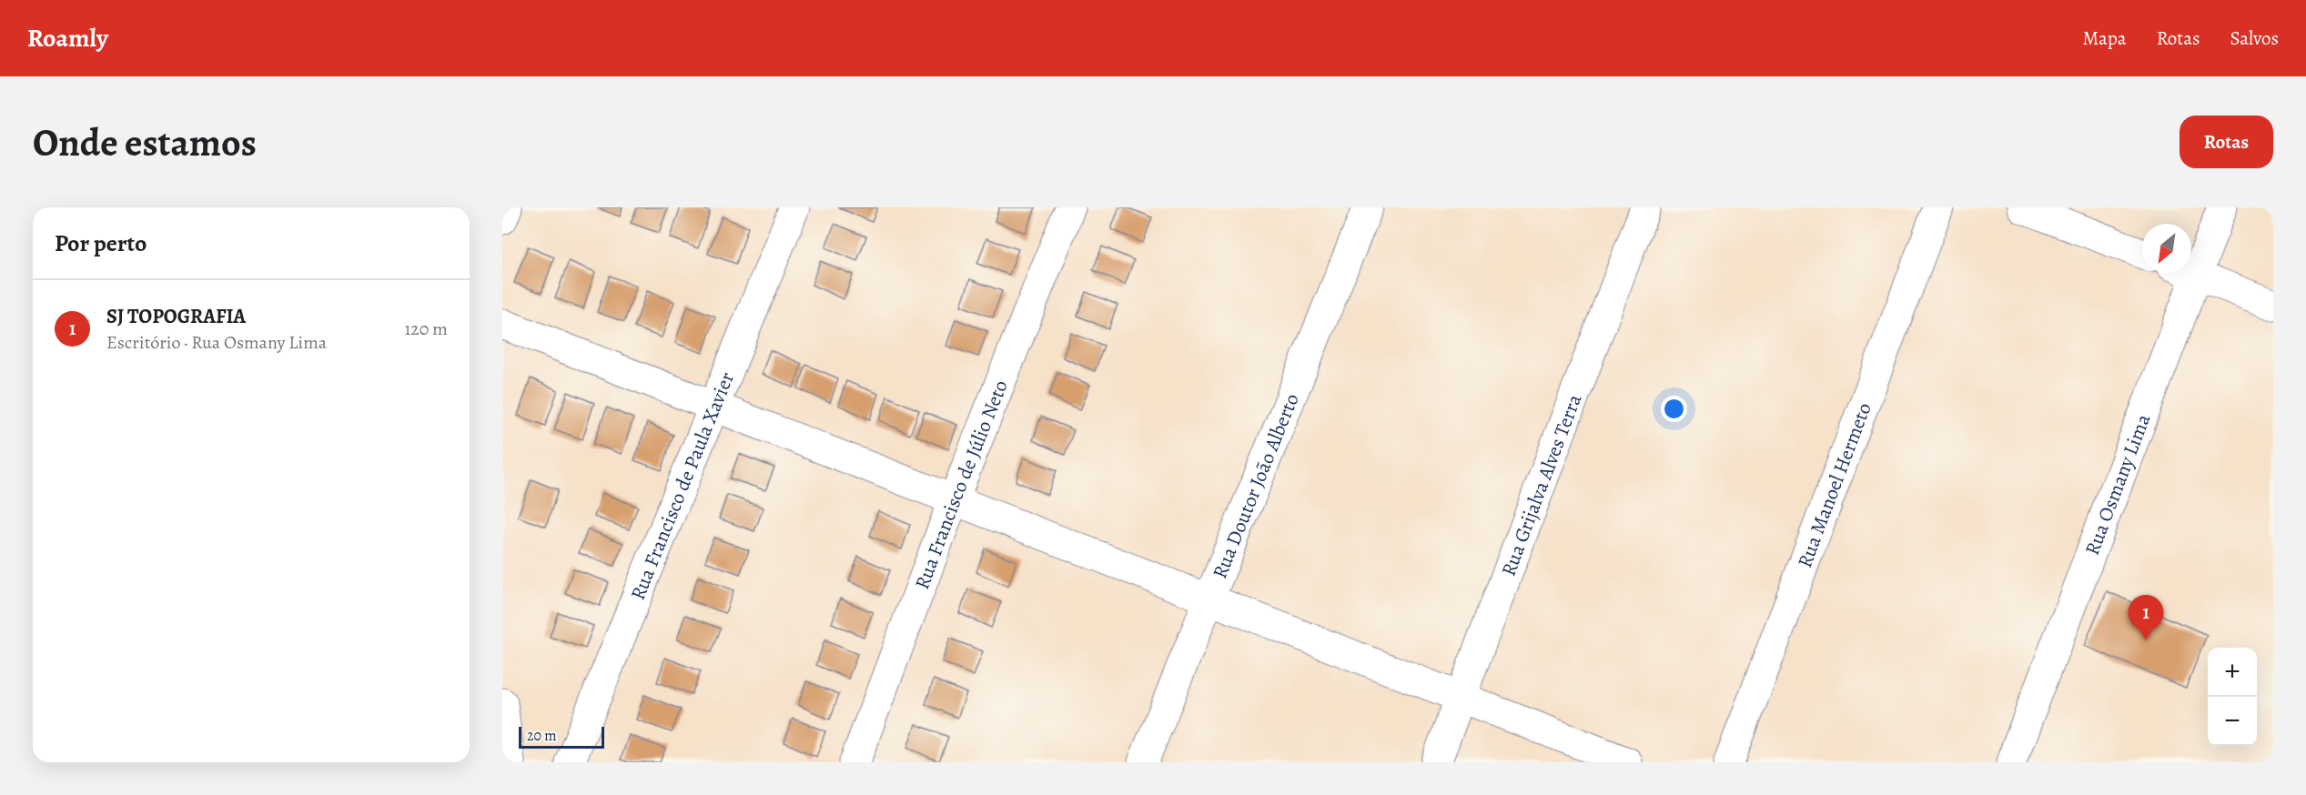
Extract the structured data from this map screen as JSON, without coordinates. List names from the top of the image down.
{
  "streets": {
    "street": [
      "Rua Francisco de Júlio Neto",
      "Rua Francisco de Paula Xavier",
      "Rua Doutor João Alberto",
      "Rua Grijalva Alves Terra",
      "Rua Manoel Hermeto",
      "Rua Osmany Lima"
    ]
  },
  "scale_bar": "20 m",
  "north": "bottom left",
  "page": {
    "header": "Roamly",
    "nav": ["Mapa", "Rotas", "Salvos"],
    "buttons": "Rotas",
    "title": "Onde estamos",
    "heading": "Por perto",
    "list": [
      {
        "mark": "1",
        "name": "SJ TOPOGRAFIA",
        "note": "Escritório · Rua Osmany Lima",
        "value": "120 m"
      }
    ],
    "pins": "1",
    "map_buttons": ["+", "−"],
    "scale": "20 m"
  }
}
